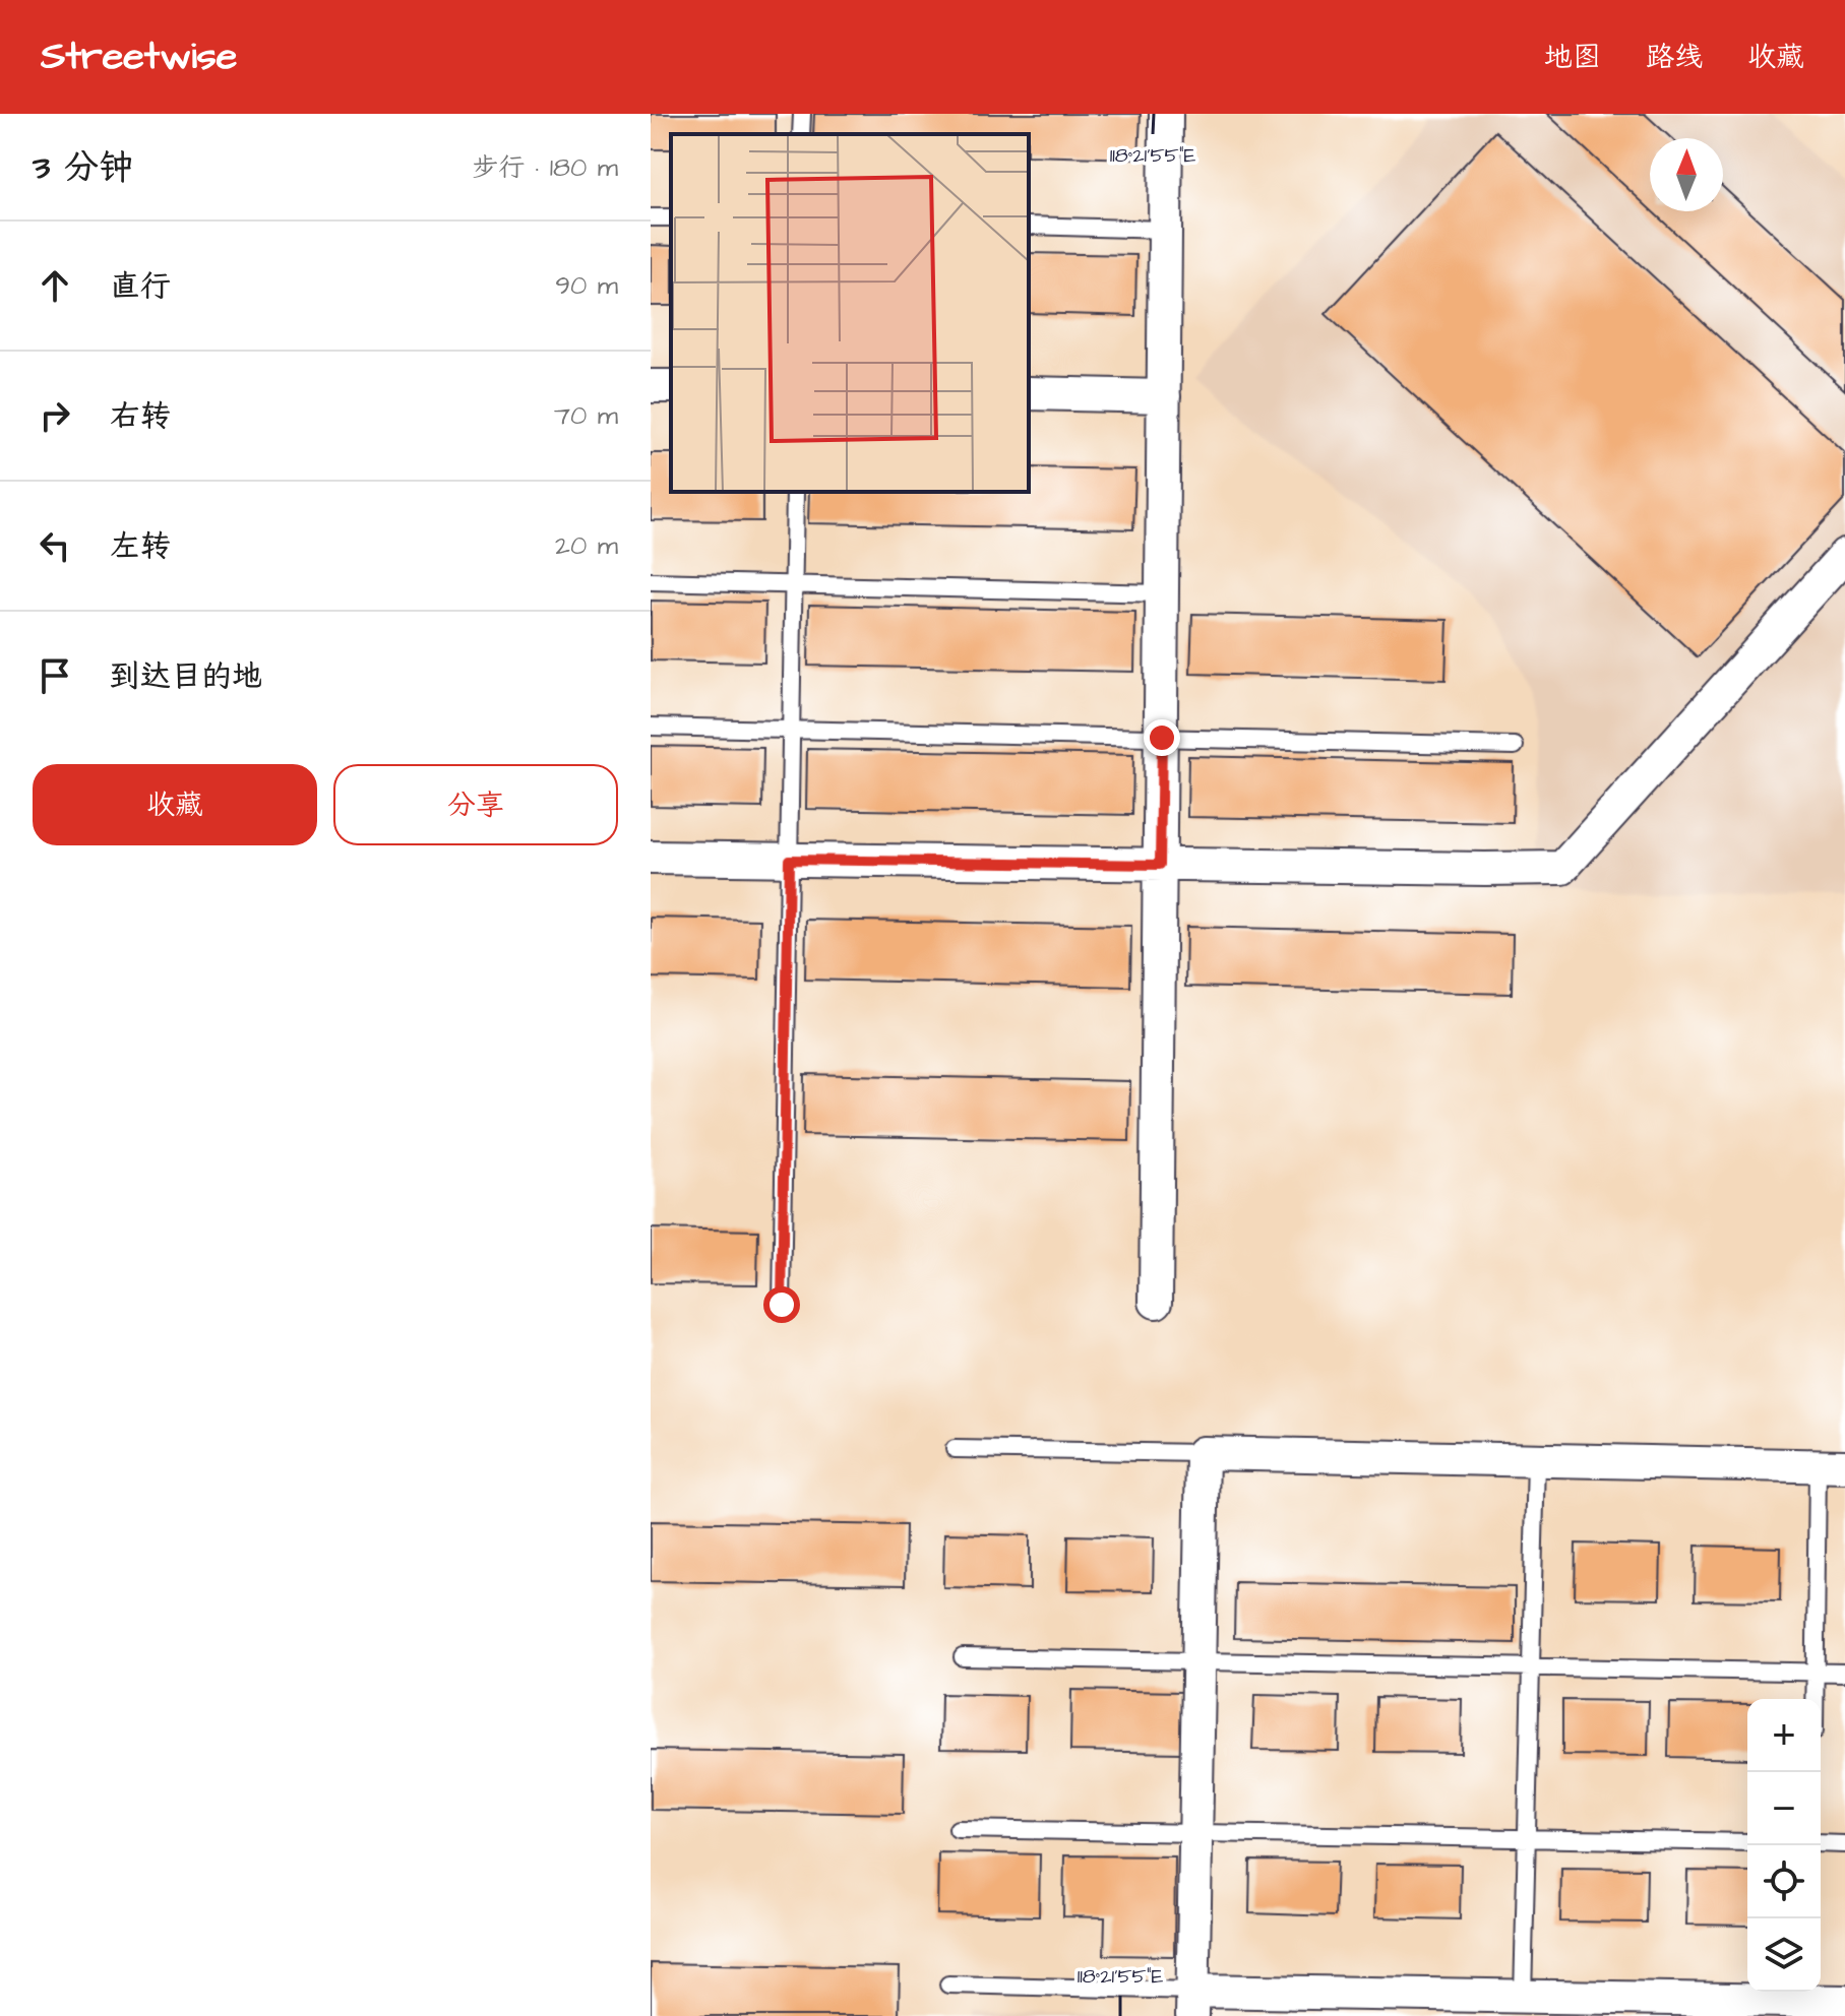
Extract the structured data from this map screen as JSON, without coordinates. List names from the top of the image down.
{
  "north": "top",
  "page": {
    "header": "Streetwise",
    "nav": ["地图", "路线", "收藏"],
    "heading": ["3 分钟", "步行 · 180 m"],
    "list": [
      ["直行", "90 m"],
      ["右转", "70 m"],
      ["左转", "20 m"],
      "到达目的地"
    ],
    "buttons": ["收藏", "分享"],
    "map_buttons": ["+", "−"]
  },
  "coordinates": ["118°21'55\"E"]
}
